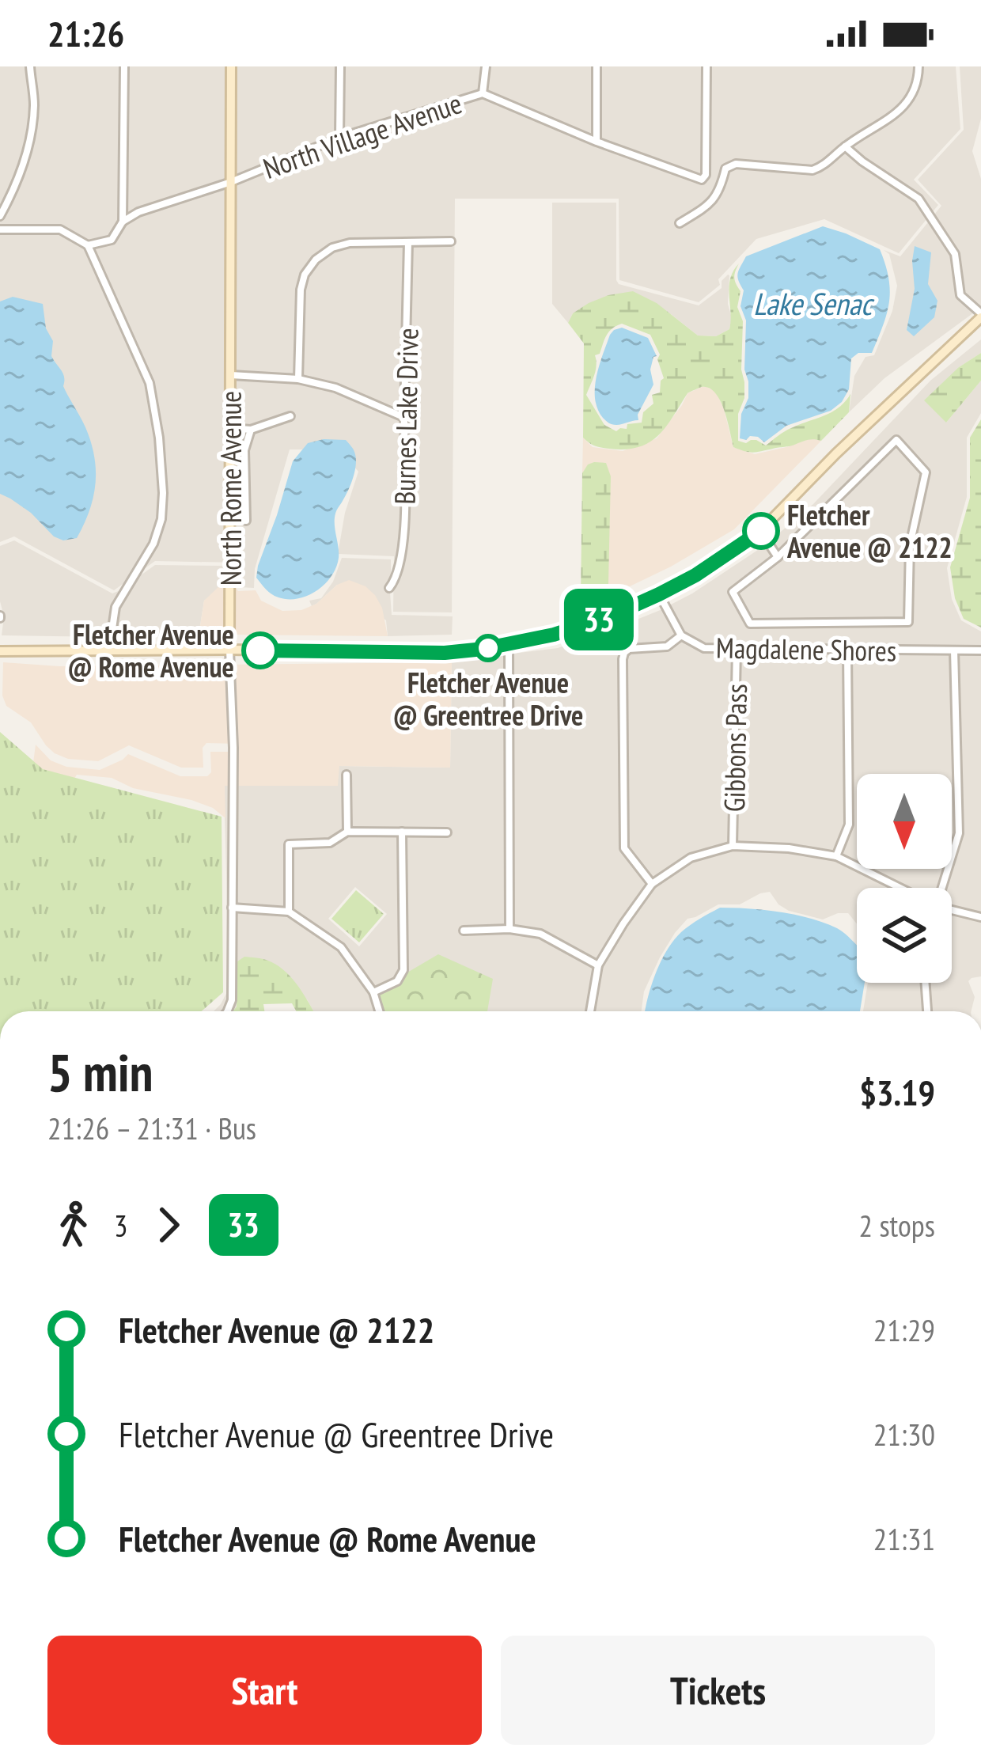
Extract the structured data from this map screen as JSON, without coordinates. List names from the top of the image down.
{
  "streets": {
    "main road": ["North Rome Avenue"],
    "street": [
      "North Village Avenue",
      "Burnes Lake Drive",
      "Magdalene Shores",
      "Gibbons Pass"
    ]
  },
  "crossings": [
    ["North Village Avenue", "North Rome Avenue"],
    ["Magdalene Shores", "Gibbons Pass"]
  ],
  "water": ["Lake Senac"],
  "places": ["Fletcher Avenue @ 2122", "Fletcher Avenue @ Greentree Drive", "Fletcher Avenue @ Rome Avenue"],
  "lines": ["bus line 33"],
  "north": "bottom",
  "page": {
    "status": "21:26",
    "on_map": "33",
    "heading": ["5 min", "21:26 – 21:31 · Bus", "$3.19"],
    "legs": ["3", "33", "2 stops"],
    "list": [
      {
        "name": "Fletcher Avenue @ 2122",
        "value": "21:29"
      },
      {
        "name": "Fletcher Avenue @ Greentree Drive",
        "value": "21:30"
      },
      {
        "name": "Fletcher Avenue @ Rome Avenue",
        "value": "21:31"
      }
    ],
    "buttons": ["Start", "Tickets"]
  }
}
